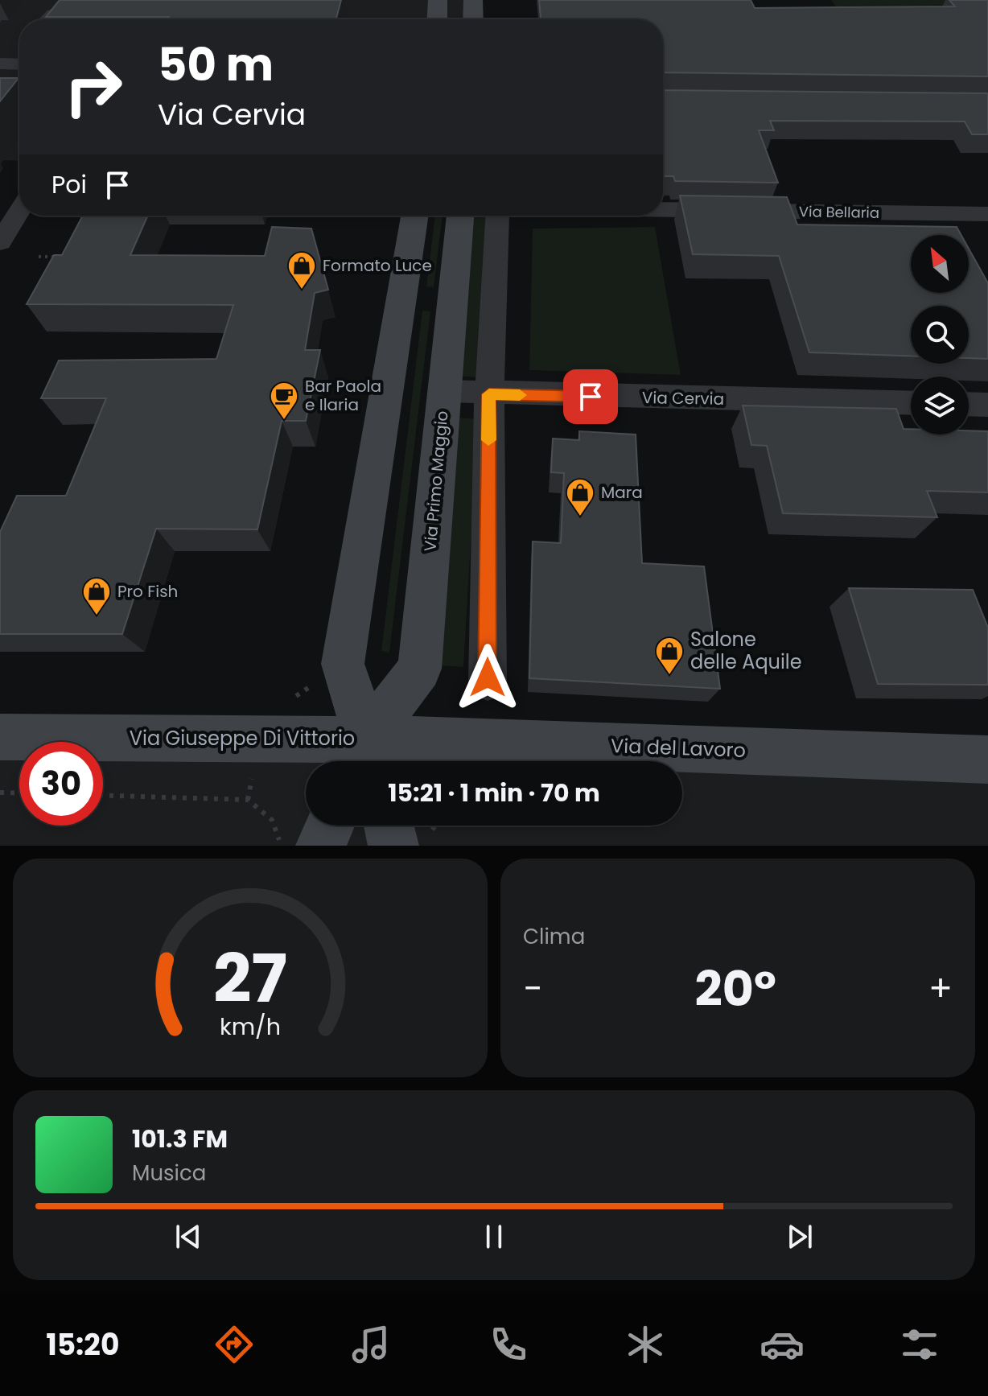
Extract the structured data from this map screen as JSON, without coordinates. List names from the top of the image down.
{
  "streets": {
    "street": [
      "Via Bellaria",
      "Via Cervia",
      "Via Primo Maggio",
      "Via Giuseppe Di Vittorio",
      "Via del Lavoro"
    ]
  },
  "crossings": [
    ["Via Cervia", "Via Primo Maggio"],
    ["Via Primo Maggio", "Via Giuseppe Di Vittorio"],
    ["Via Primo Maggio", "Via del Lavoro"],
    ["Via Giuseppe Di Vittorio", "Via del Lavoro"]
  ],
  "places": {
    "shop": [
      "Formato Luce",
      "Mara",
      "Pro Fish",
      "Salone delle Aquile"
    ],
    "cafe": ["Bar Paola e Ilaria"]
  },
  "north": "top left",
  "page": {
    "turn": ["50 m", "Via Cervia"],
    "then": "Poi",
    "limit": "30",
    "trip": "15:21 · 1 min · 70 m",
    "tile": "Clima",
    "heat": ["−", "20°", "+"],
    "song": ["101.3 FM", "Musica"],
    "tabs": "15:20",
    "gauge": ["27", "km/h"]
  }
}
